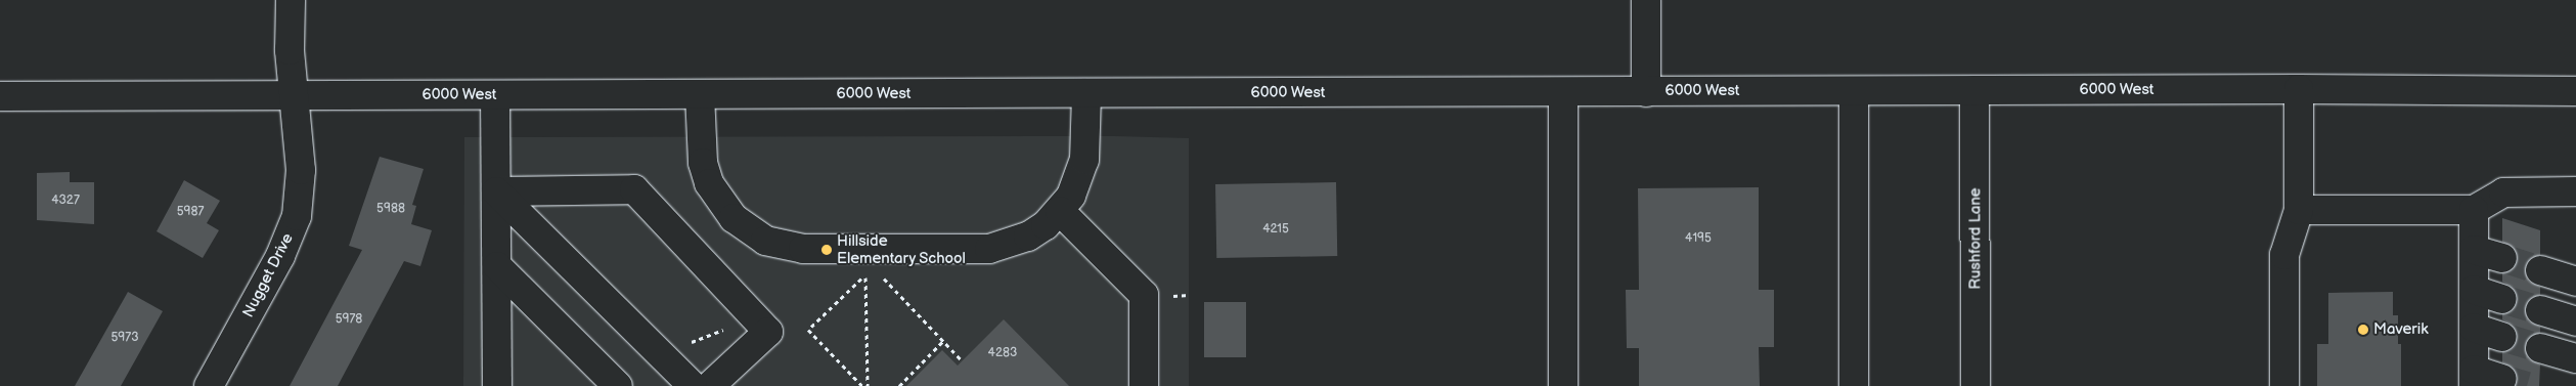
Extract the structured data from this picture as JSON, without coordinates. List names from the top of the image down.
{
  "streets": {
    "street": ["6000 West", "Rushford Lane", "Nugget Drive"]
  },
  "crossings": [
    ["6000 West", "Rushford Lane"],
    ["6000 West", "Nugget Drive"]
  ],
  "places": ["Hillside Elementary School", "Maverik"],
  "house_numbers": [
    "4327",
    "5988",
    "5987",
    "4215",
    "4195",
    "5978",
    "5973",
    "4283"
  ]
}
